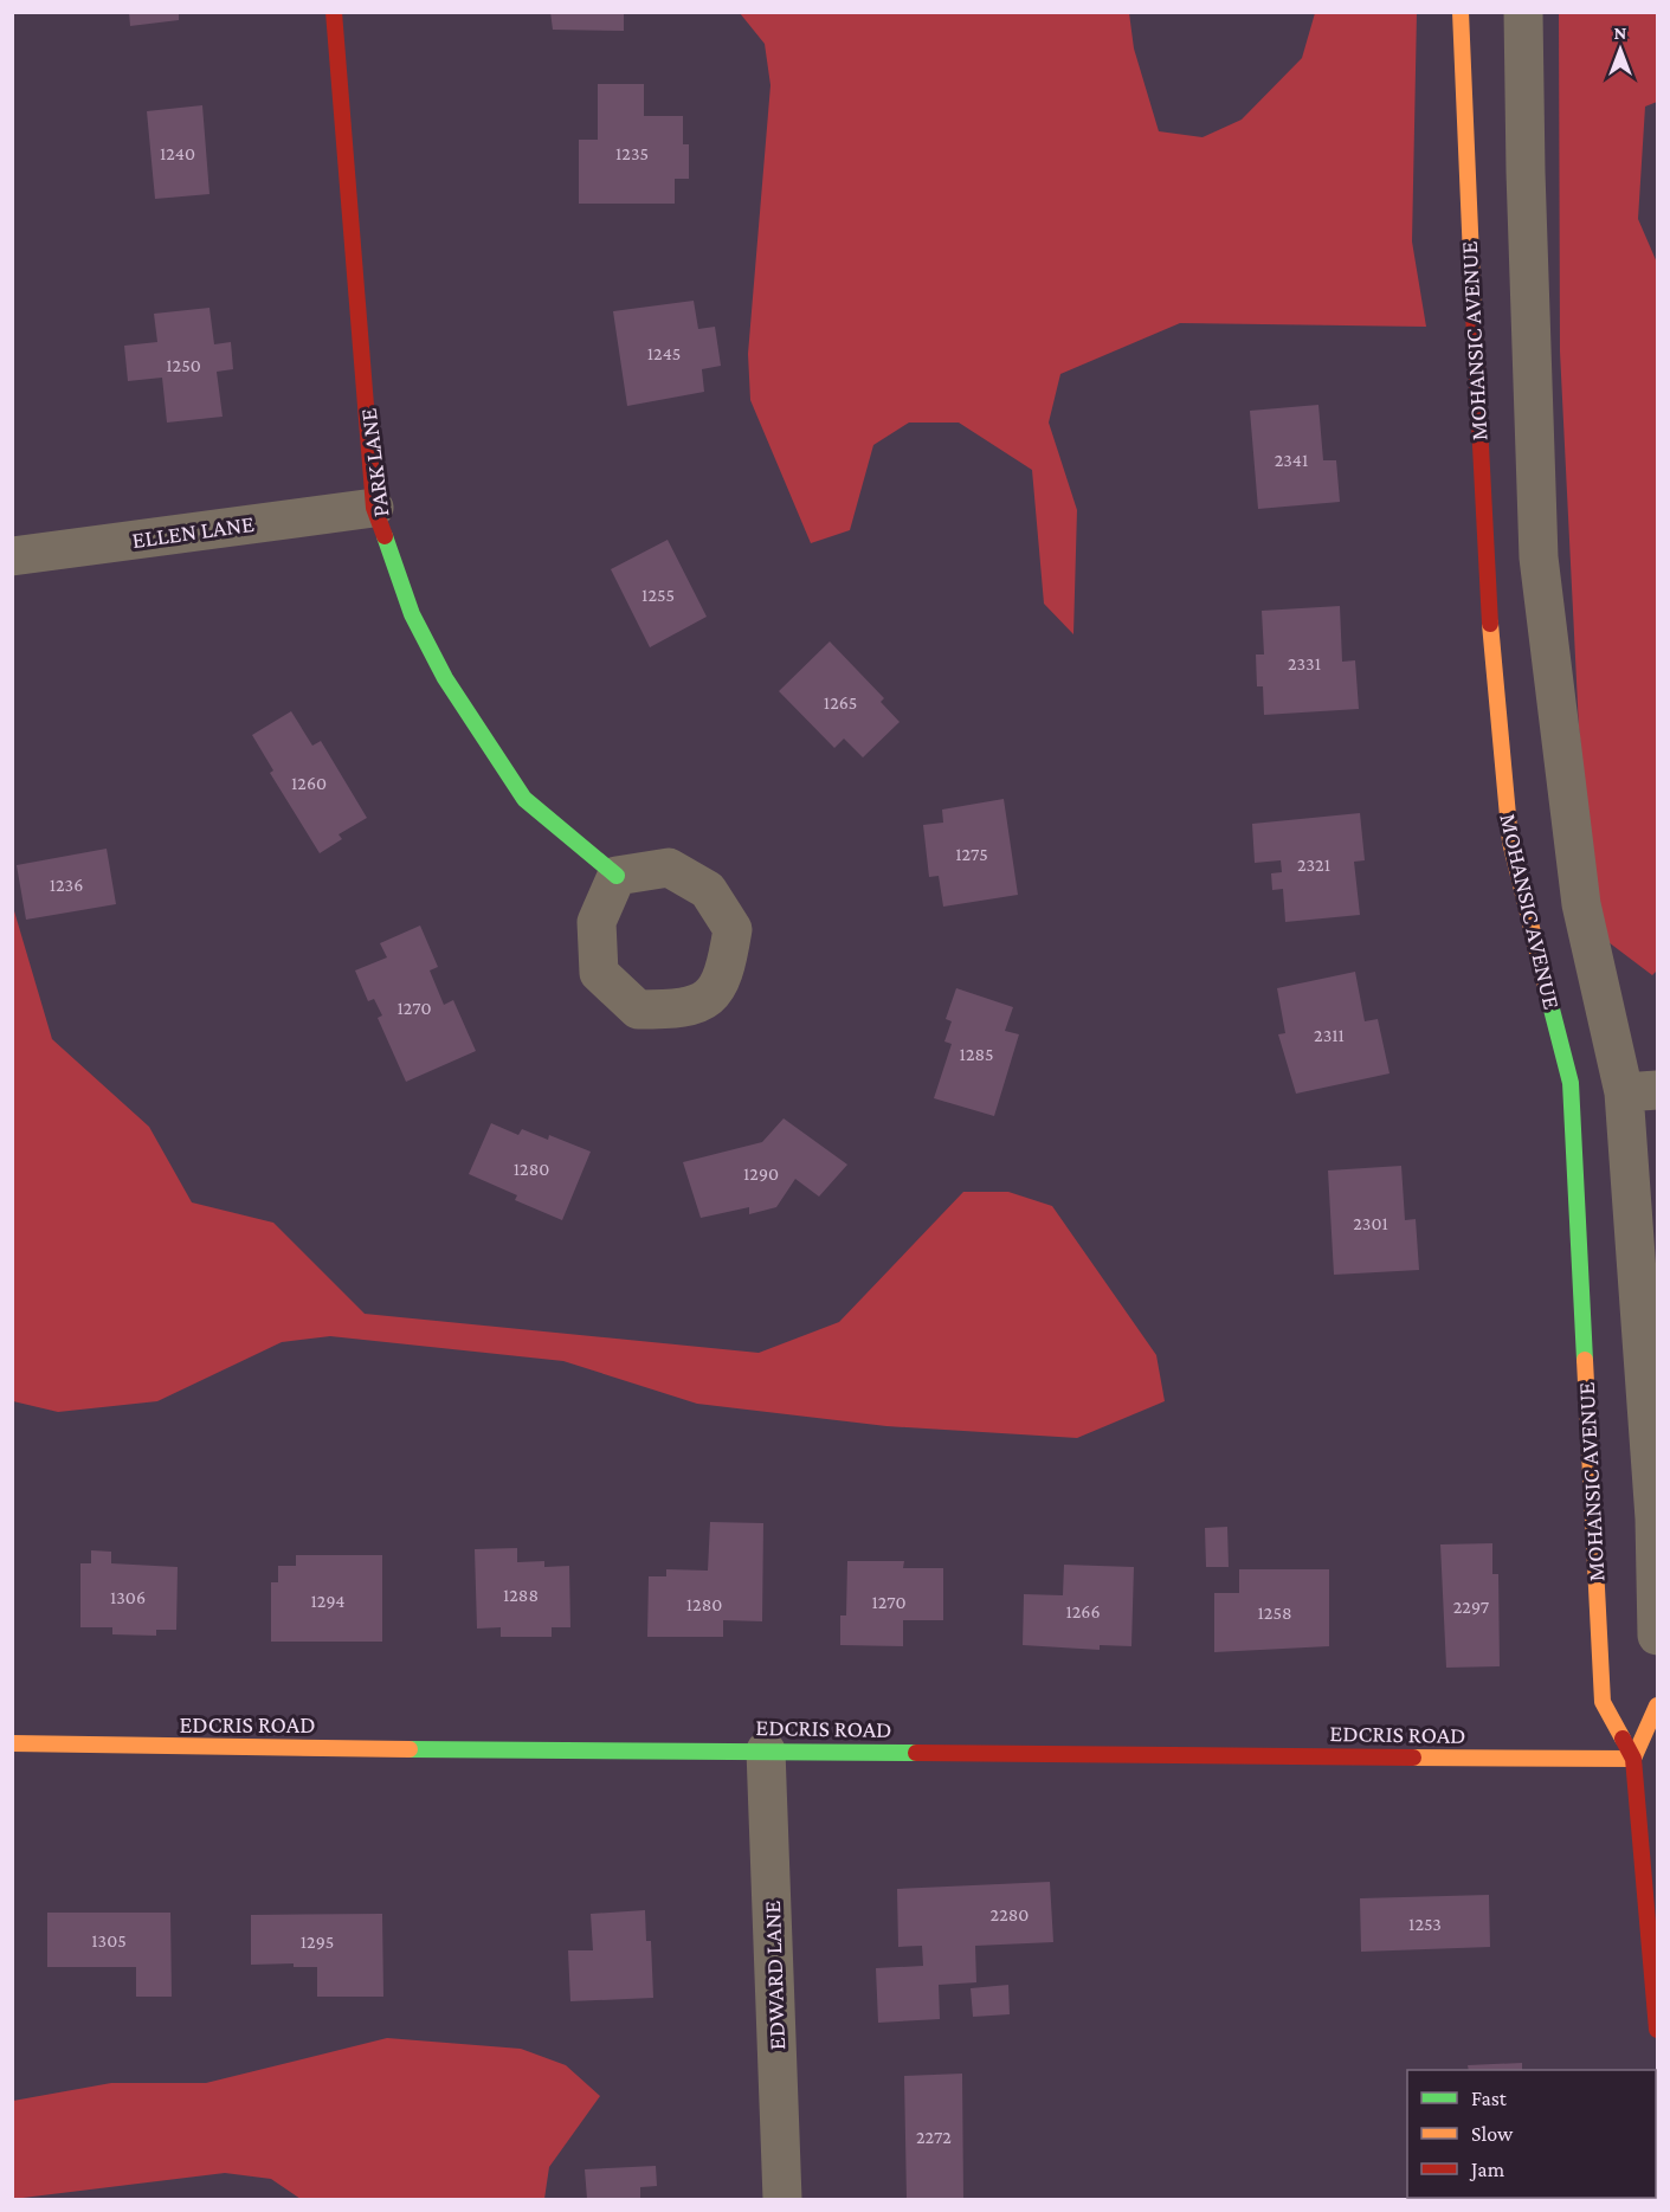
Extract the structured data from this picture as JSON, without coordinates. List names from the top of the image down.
{
  "streets": {
    "street": [
      "MOHANSIC AVENUE",
      "PARK LANE",
      "ELLEN LANE",
      "EDCRIS ROAD",
      "EDWARD LANE"
    ]
  },
  "crossings": [
    ["MOHANSIC AVENUE", "EDCRIS ROAD"],
    ["PARK LANE", "ELLEN LANE"],
    ["EDCRIS ROAD", "EDWARD LANE"]
  ],
  "house_numbers": [
    "1240",
    "1235",
    "1245",
    "1250",
    "2341",
    "1255",
    "2331",
    "1265",
    "1260",
    "1275",
    "2321",
    "1236",
    "1270",
    "2311",
    "1285",
    "1280",
    "1290",
    "2301",
    "1288",
    "1306",
    "1294",
    "1270",
    "1280",
    "2297",
    "1266",
    "1258",
    "2280",
    "1253",
    "1305",
    "1295",
    "2272"
  ],
  "legend": ["Fast", "Slow", "Jam"],
  "north": "top"
}
